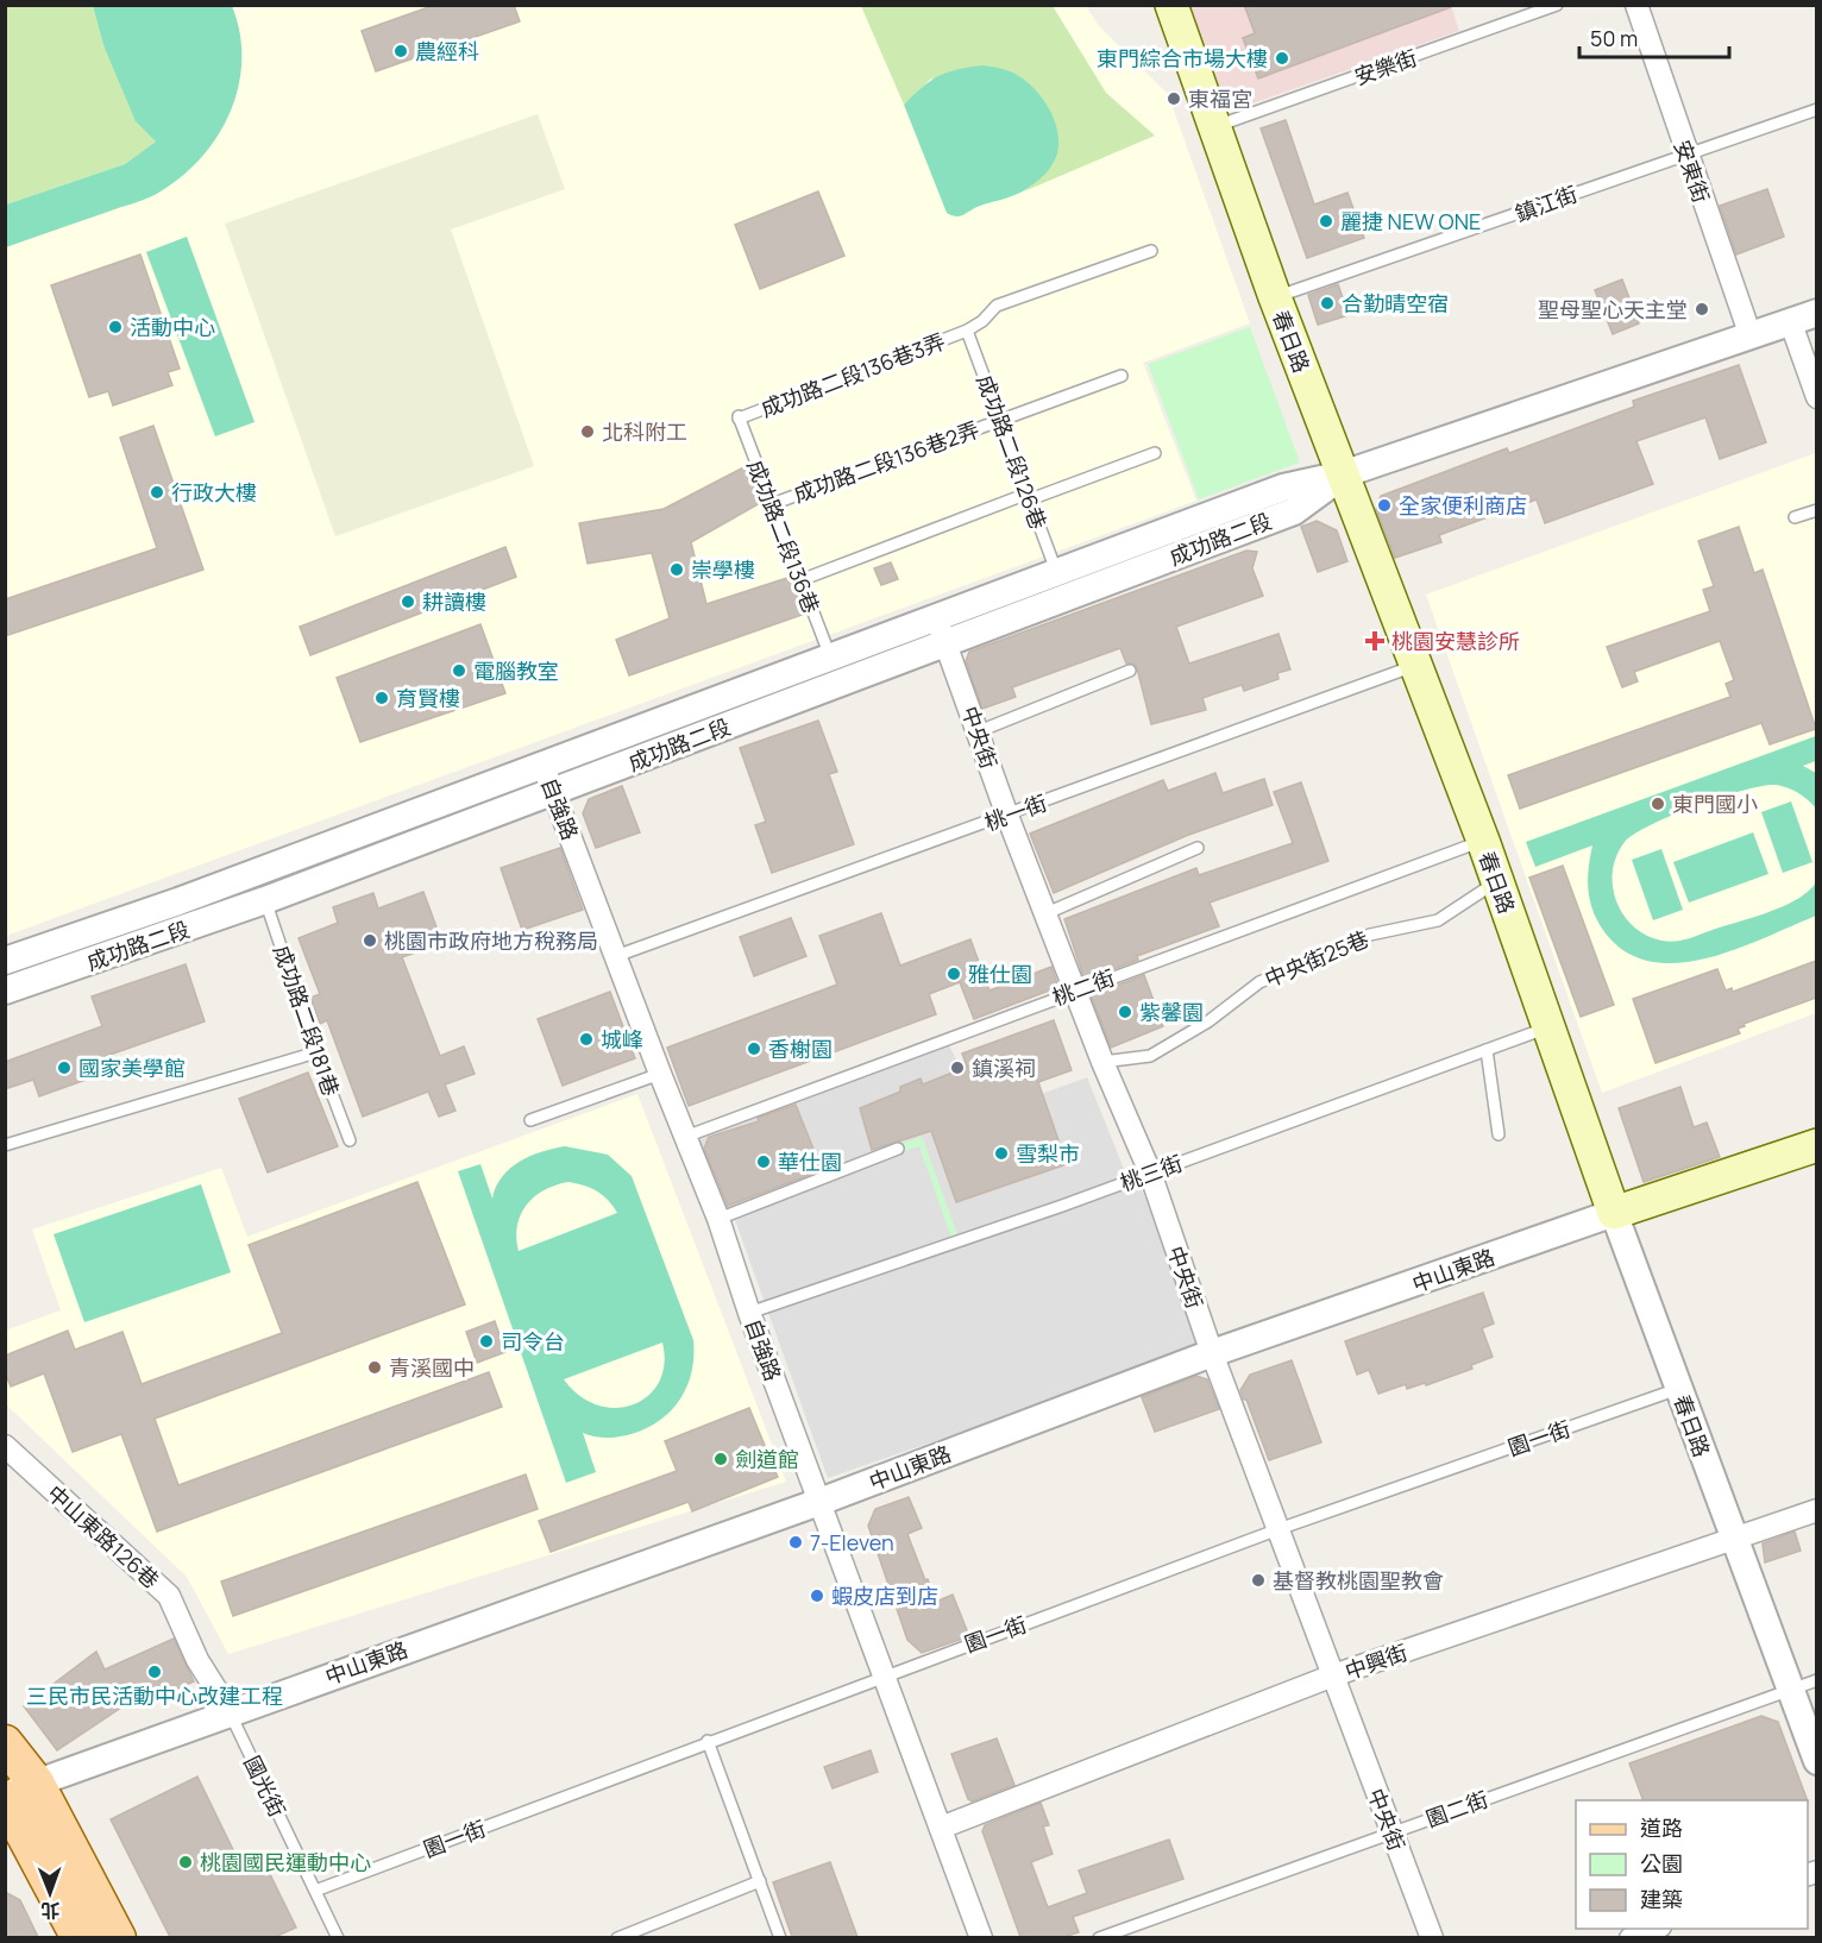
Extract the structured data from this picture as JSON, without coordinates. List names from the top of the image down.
{
  "streets": {
    "main road": ["春日路", "中山東路"],
    "street": [
      "安東街",
      "成功路二段",
      "中央街",
      "自強路",
      "中山東路126巷",
      "中興街"
    ],
    "lane": [
      "安樂街",
      "鎮江街",
      "成功路二段136巷3弄",
      "成功路二段126巷",
      "成功路二段136巷2弄",
      "成功路二段136巷",
      "桃一街",
      "中央街25巷",
      "桃二街",
      "成功路二段181巷",
      "桃三街",
      "園一街",
      "國光街",
      "園二街"
    ]
  },
  "crossings": [
    ["安樂街", "春日路"],
    ["安東街", "鎮江街"],
    ["安東街", "成功路二段"],
    ["鎮江街", "春日路"],
    ["春日路", "成功路二段"],
    ["春日路", "桃一街"],
    ["春日路", "中央街25巷"],
    ["春日路", "桃二街"],
    ["春日路", "桃三街"],
    ["春日路", "中山東路"],
    ["春日路", "園一街"],
    ["春日路", "中興街"],
    ["春日路", "園二街"],
    ["成功路二段136巷3弄", "成功路二段126巷"],
    ["成功路二段136巷3弄", "成功路二段136巷"],
    ["成功路二段126巷", "成功路二段136巷2弄"],
    ["成功路二段126巷", "成功路二段"],
    ["成功路二段136巷2弄", "成功路二段136巷"],
    ["成功路二段136巷", "成功路二段"],
    ["成功路二段", "中央街"],
    ["成功路二段", "自強路"],
    ["成功路二段", "成功路二段181巷"],
    ["中央街", "桃一街"],
    ["中央街", "中央街25巷"],
    ["中央街", "桃二街"],
    ["中央街", "桃三街"],
    ["中央街", "中山東路"],
    ["中央街", "園一街"],
    ["中央街", "中興街"],
    ["中央街", "園二街"],
    ["自強路", "桃一街"],
    ["自強路", "桃二街"],
    ["自強路", "桃三街"],
    ["自強路", "中山東路"],
    ["自強路", "園一街"],
    ["自強路", "中興街"],
    ["中山東路", "中山東路126巷"],
    ["中山東路", "國光街"],
    ["園一街", "國光街"],
    ["中山東路126巷", "國光街"]
  ],
  "places": {
    "other": [
      "農經科",
      "東門綜合市場大樓",
      "東福宮",
      "麗捷 NEW ONE",
      "合勤晴空宿",
      "聖母聖心天主堂",
      "活動中心",
      "北科附工",
      "行政大樓",
      "全家便利商店",
      "崇學樓",
      "耕讀樓",
      "電腦教室",
      "育賢樓",
      "東門國小",
      "桃園市政府地方稅務局",
      "雅仕園",
      "紫馨園",
      "城峰",
      "香榭園",
      "國家美學館",
      "鎮溪祠",
      "雪梨市",
      "華仕園",
      "司令台",
      "青溪國中",
      "劍道館",
      "7-Eleven",
      "基督教桃園聖教會",
      "蝦皮店到店",
      "三民市民活動中心改建工程",
      "桃園國民運動中心"
    ],
    "health": ["桃園安慧診所"]
  },
  "legend": ["道路", "公園", "建築"],
  "scale_bar": "50 m",
  "north": "bottom"
}
